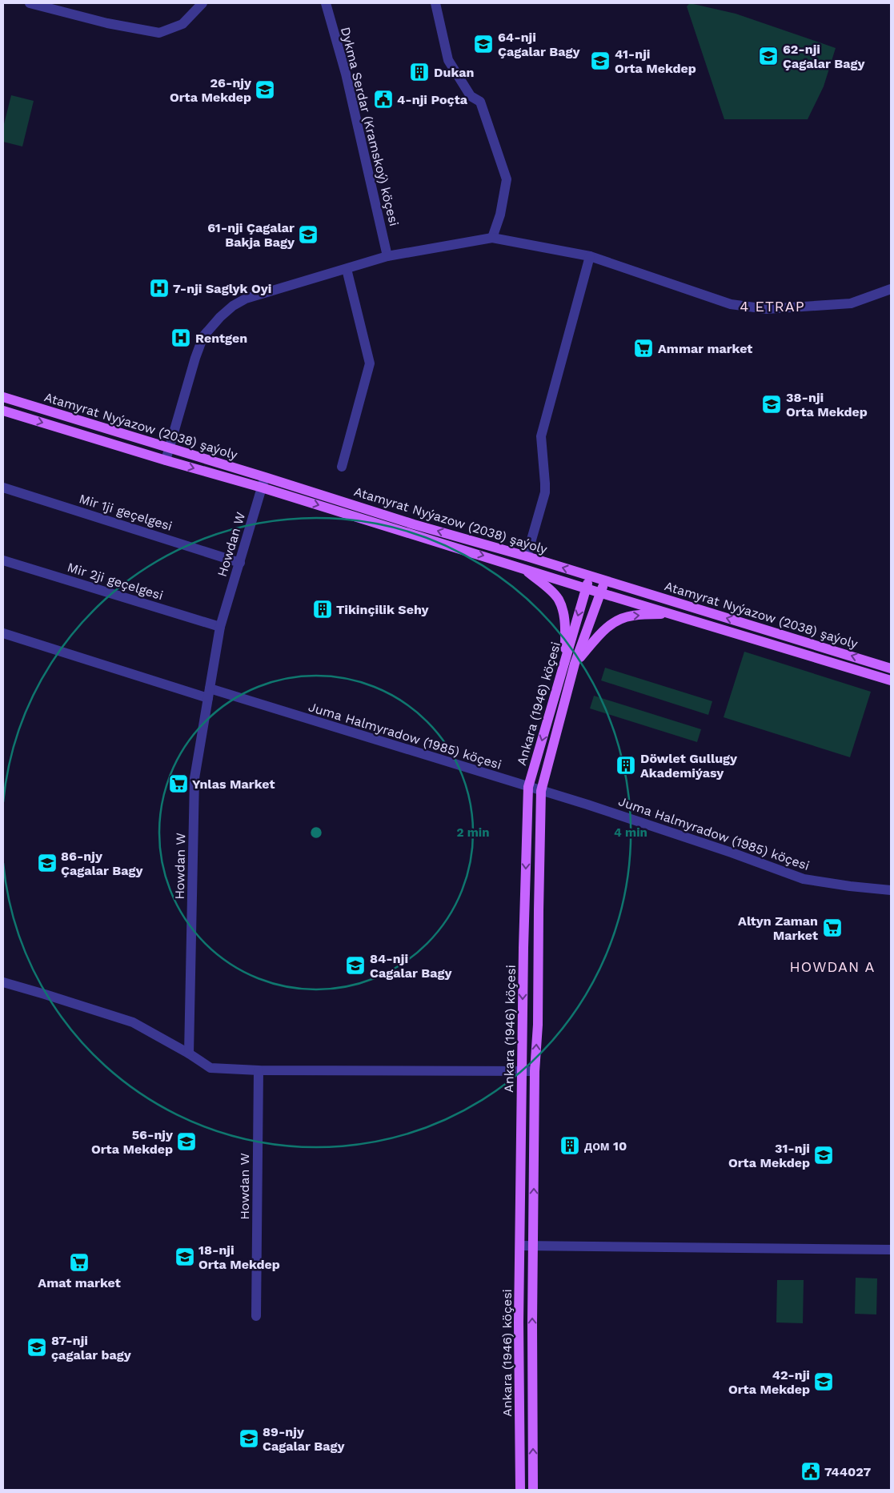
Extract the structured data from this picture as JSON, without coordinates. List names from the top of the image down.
{
  "streets": {
    "main road": ["Atamyrat Nyýazow (2038) şaýoly", "Ankara (1946) köçesi"],
    "street": [
      "Dykma Serdar (Kramskoý) köçesi",
      "Mir 1ji geçelgesi",
      "Howdan W",
      "Mir 2ji geçelgesi",
      "Juma Halmyradow (1985) köçesi"
    ]
  },
  "crossings": [
    ["Atamyrat Nyýazow (2038) şaýoly", "Howdan W"],
    ["Atamyrat Nyýazow (2038) şaýoly", "Ankara (1946) köçesi"],
    ["Mir 1ji geçelgesi", "Howdan W"],
    ["Howdan W", "Mir 2ji geçelgesi"],
    ["Howdan W", "Juma Halmyradow (1985) köçesi"],
    ["Ankara (1946) köçesi", "Juma Halmyradow (1985) köçesi"]
  ],
  "districts": ["4 ETRAP", "HOWDAN A"],
  "places": {
    "school or university": [
      "64-nji Çagalar Bagy",
      "62-nji Çagalar Bagy",
      "41-nji Orta Mekdep",
      "26-njy Orta Mekdep",
      "61-nji Çagalar Bakja Bagy",
      "38-nji Orta Mekdep",
      "86-njy Çagalar Bagy",
      "84-nji Cagalar Bagy",
      "56-njy Orta Mekdep",
      "31-nji Orta Mekdep",
      "18-nji Orta Mekdep",
      "87-nji çagalar bagy",
      "42-nji Orta Mekdep",
      "89-njy Cagalar Bagy"
    ],
    "building": [
      "Dukan",
      "Tikinçilik Sehy",
      "Döwlet Gullugy Akademiýasy",
      "дом 10"
    ],
    "public building": ["4-nji Poçta", "744027"],
    "hospital": ["7-nji Saglyk Oyi", "Rentgen"],
    "supermarket": [
      "Ammar market",
      "Ynlas Market",
      "Altyn Zaman Market",
      "Amat market"
    ]
  },
  "rings": ["2 min", "4 min"]
}
